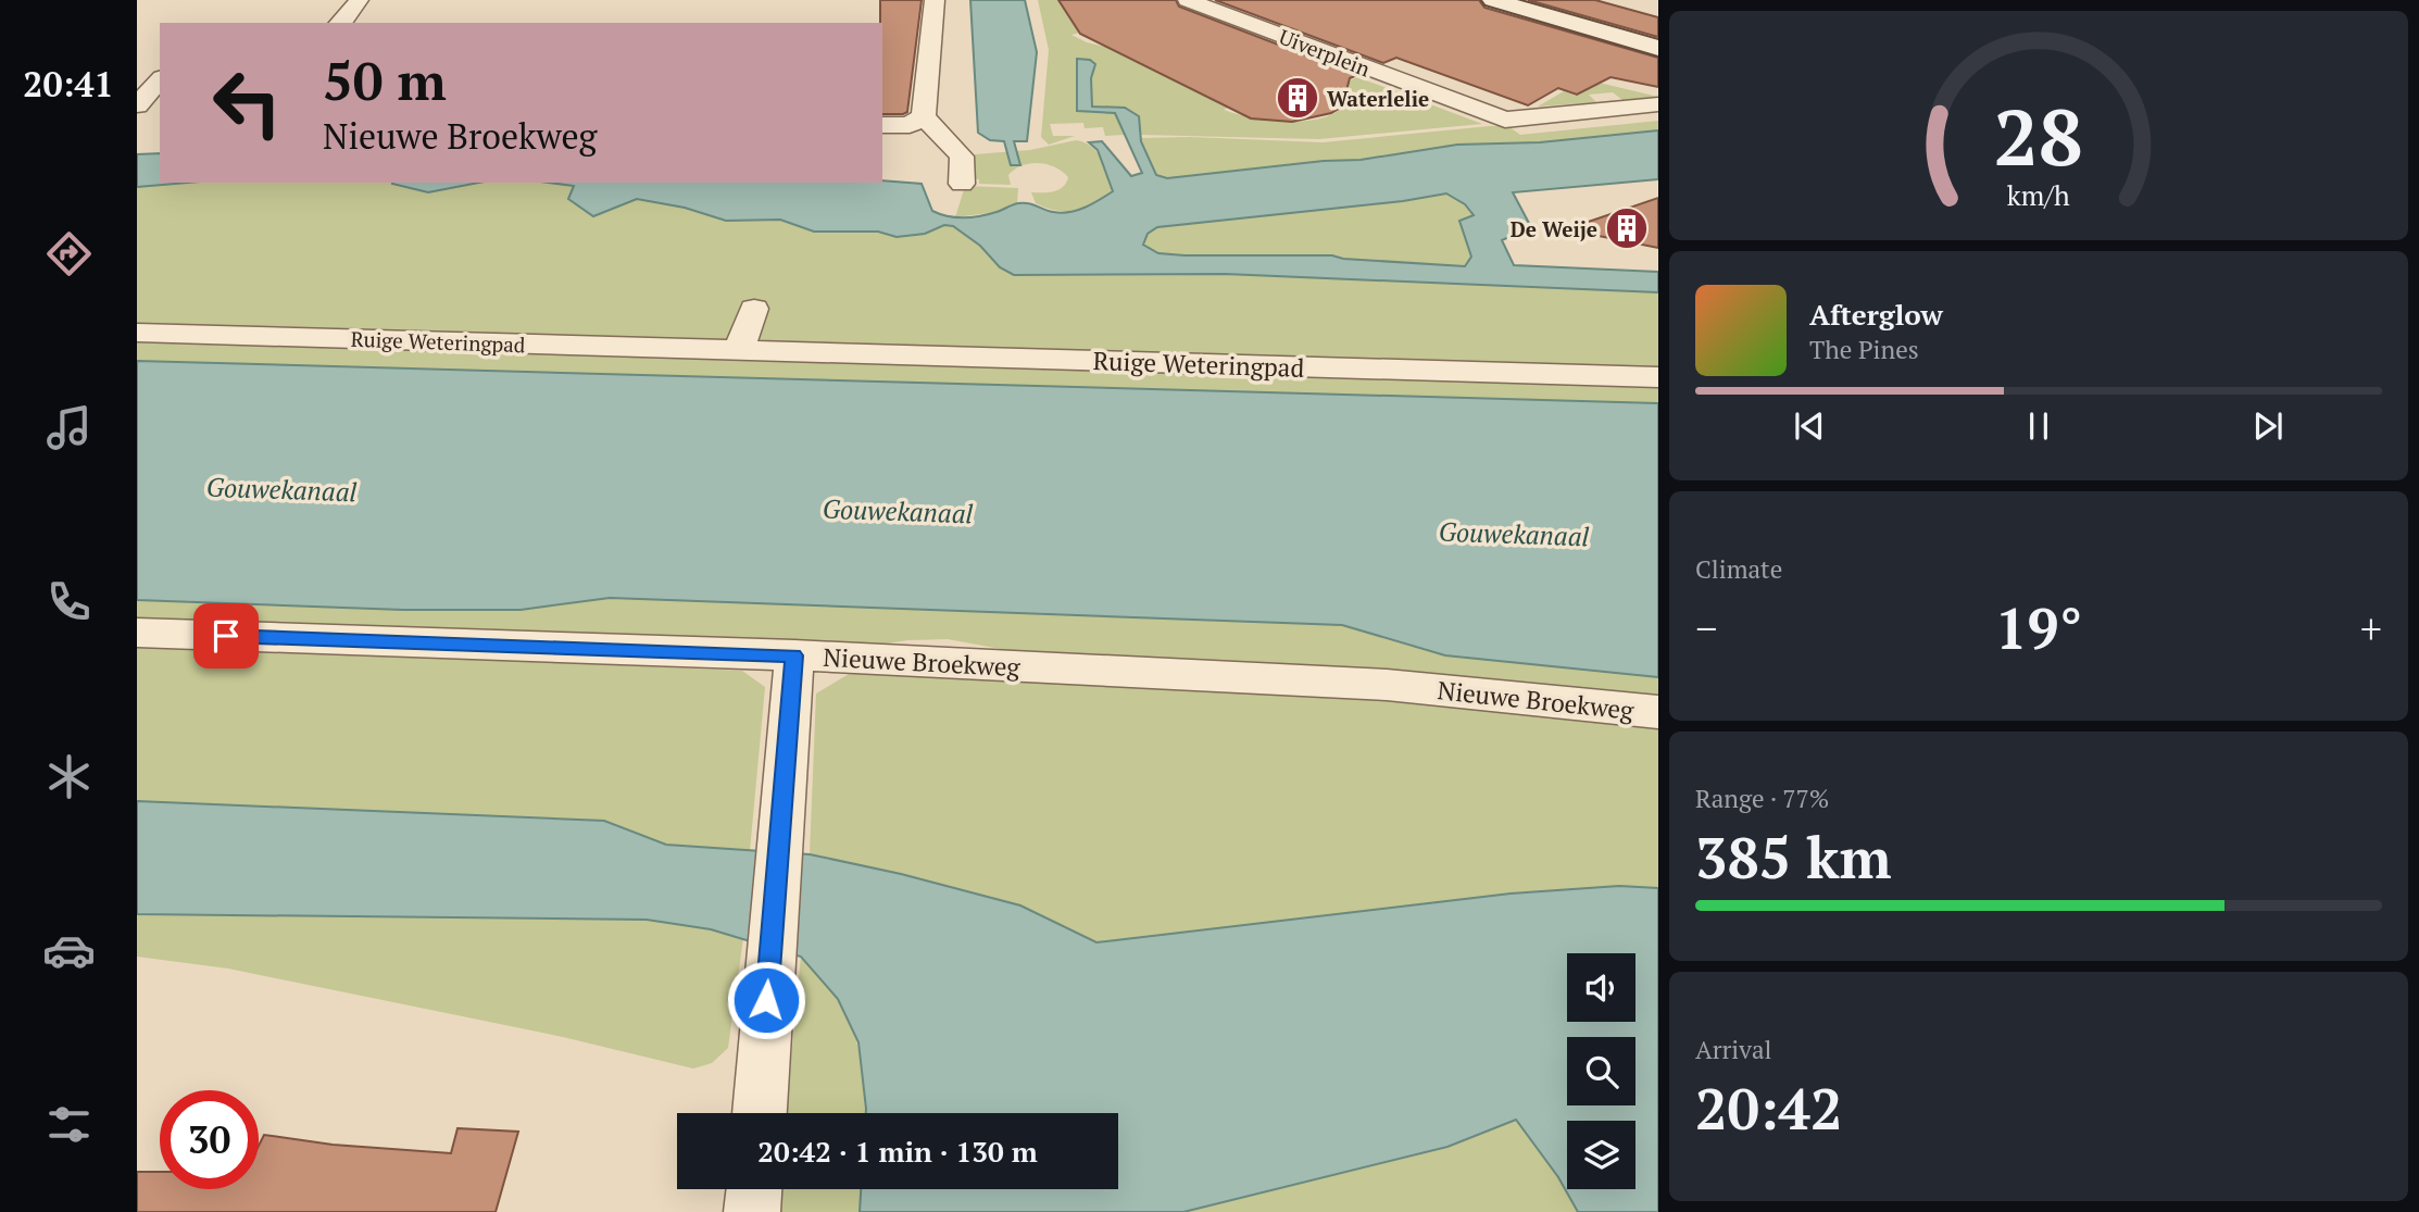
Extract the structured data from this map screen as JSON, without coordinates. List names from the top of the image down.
{
  "streets": {
    "street": ["Uiverplein", "Ruige Weteringpad", "Nieuwe Broekweg"]
  },
  "water": ["Gouwekanaal"],
  "places": {
    "building": ["Waterlelie", "De Weije"]
  },
  "page": {
    "tabs": "20:41",
    "turn": ["50 m", "Nieuwe Broekweg"],
    "song": ["Afterglow", "The Pines"],
    "tile": [
      "Climate",
      ["Range · 77%", "385 km"],
      ["Arrival", "20:42"]
    ],
    "heat": ["−", "19°", "+"],
    "limit": "30",
    "trip": "20:42 · 1 min · 130 m",
    "gauge": ["28", "km/h"]
  }
}
